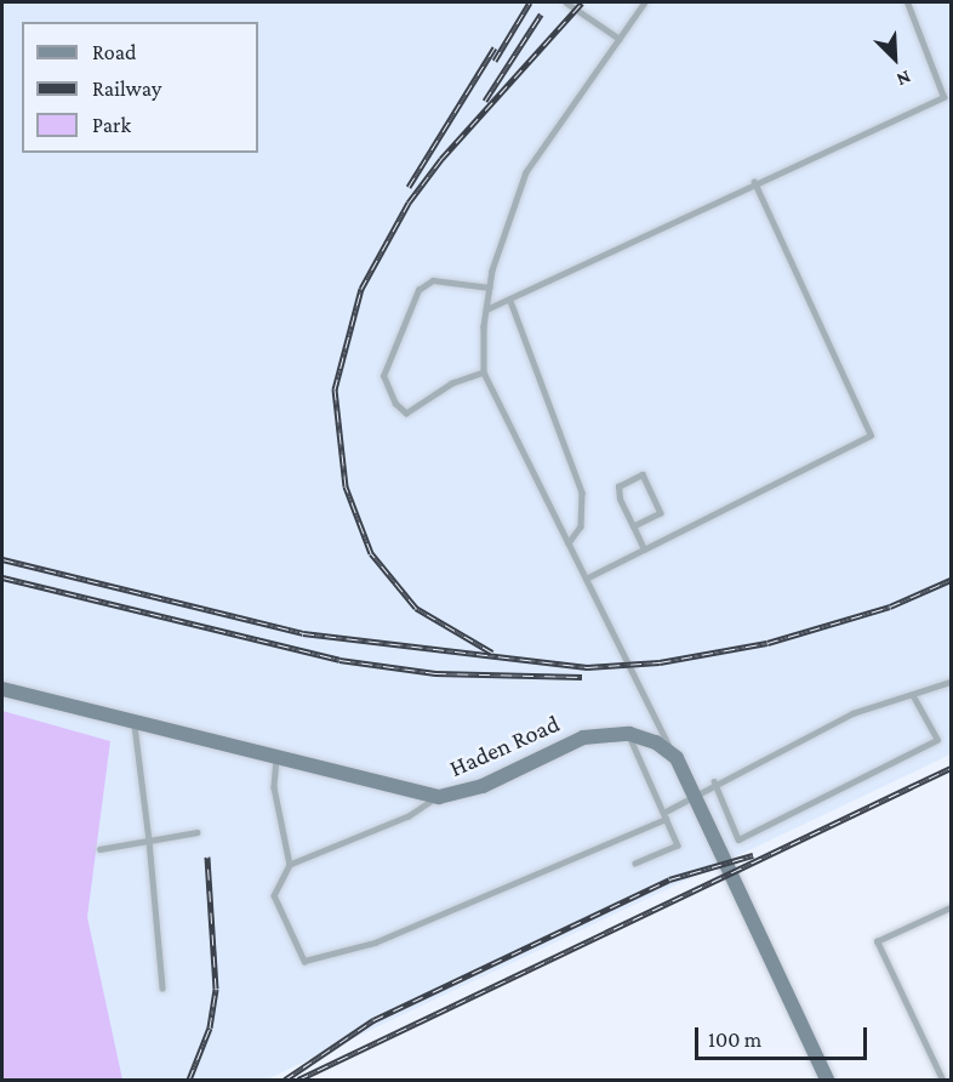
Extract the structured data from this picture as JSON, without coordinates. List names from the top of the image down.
{
  "streets": {
    "street": ["Haden Road"]
  },
  "legend": ["Road", "Railway", "Park"],
  "scale_bar": "100 m",
  "north": "bottom right"
}
